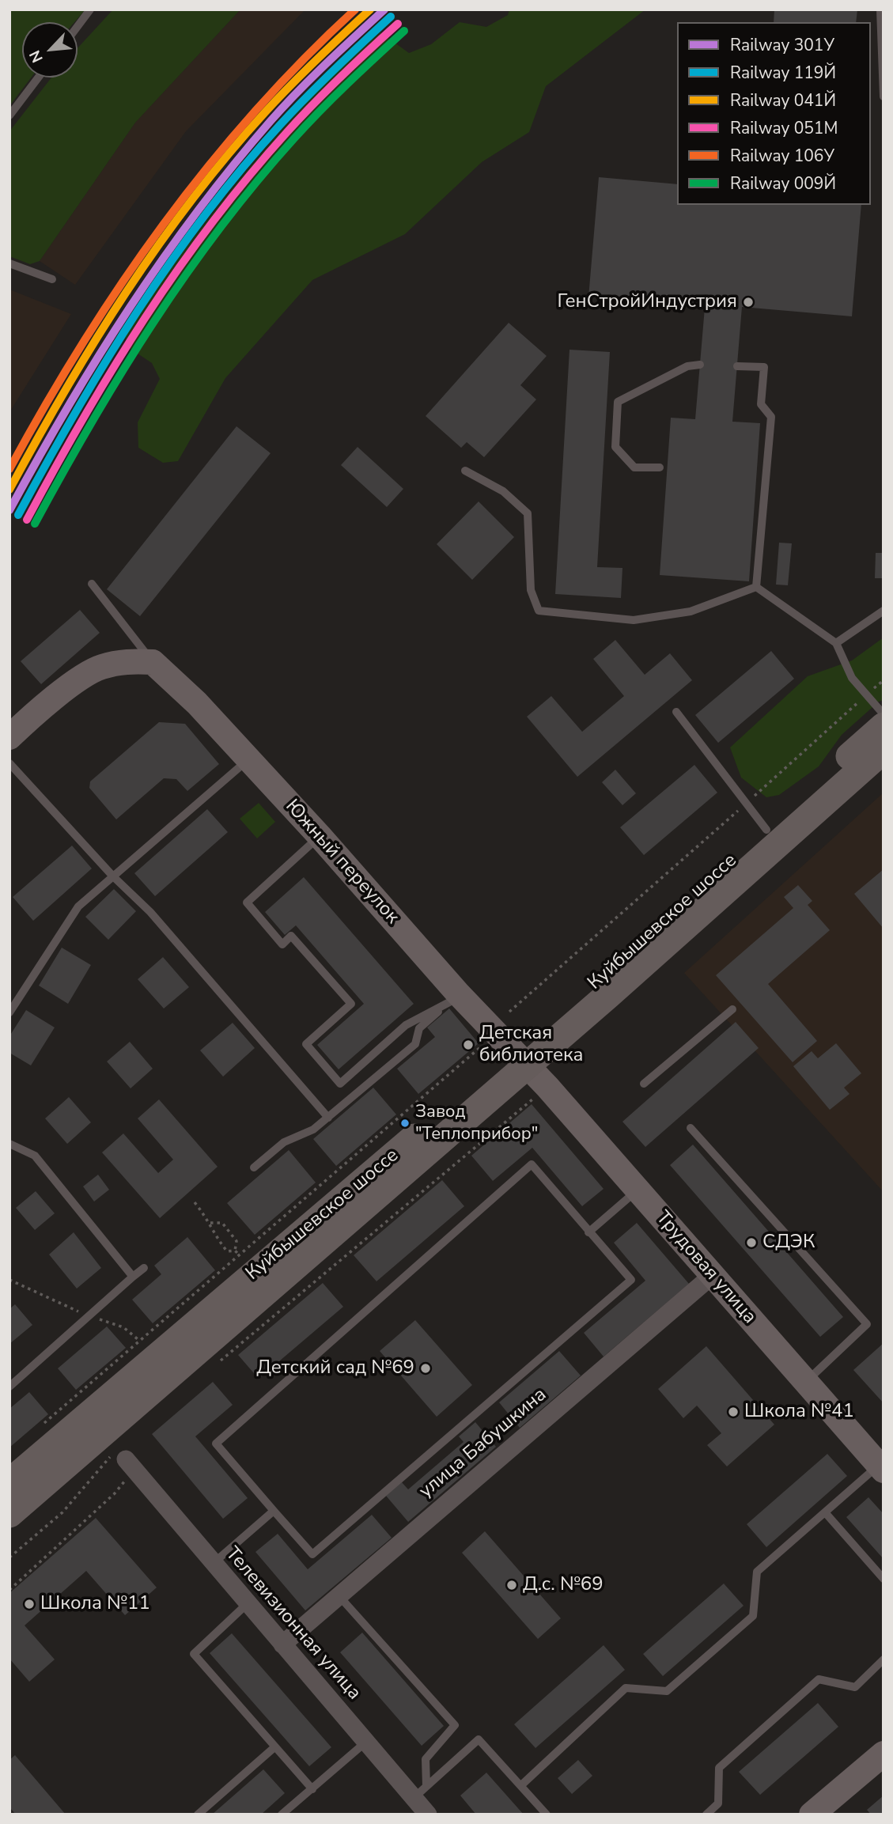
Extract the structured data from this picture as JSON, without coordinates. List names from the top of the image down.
{
  "streets": {
    "main road": ["Южный переулок", "Куйбышевское шоссе", "Трудовая улица"],
    "street": ["улица Бабушкина", "Телевизионная улица"]
  },
  "crossings": [
    ["Южный переулок", "Куйбышевское шоссе"],
    ["Южный переулок", "Трудовая улица"],
    ["Куйбышевское шоссе", "Трудовая улица"],
    ["Трудовая улица", "улица Бабушкина"],
    ["улица Бабушкина", "Телевизионная улица"]
  ],
  "places": [
    "ГенСтройИндустрия",
    "Детская библиотека",
    "Завод \"Теплоприбор\"",
    "СДЭК",
    "Детский сад №69",
    "Школа №41",
    "Д.с. №69",
    "Школа №11"
  ],
  "lines": [
    "rail line 301У",
    "rail line 041Й",
    "rail line 106У",
    "rail line 119Й",
    "rail line 051М",
    "rail line 009Й"
  ],
  "legend": [
    "Railway 301У",
    "Railway 119Й",
    "Railway 041Й",
    "Railway 051М",
    "Railway 106У",
    "Railway 009Й"
  ],
  "north": "bottom left"
}
